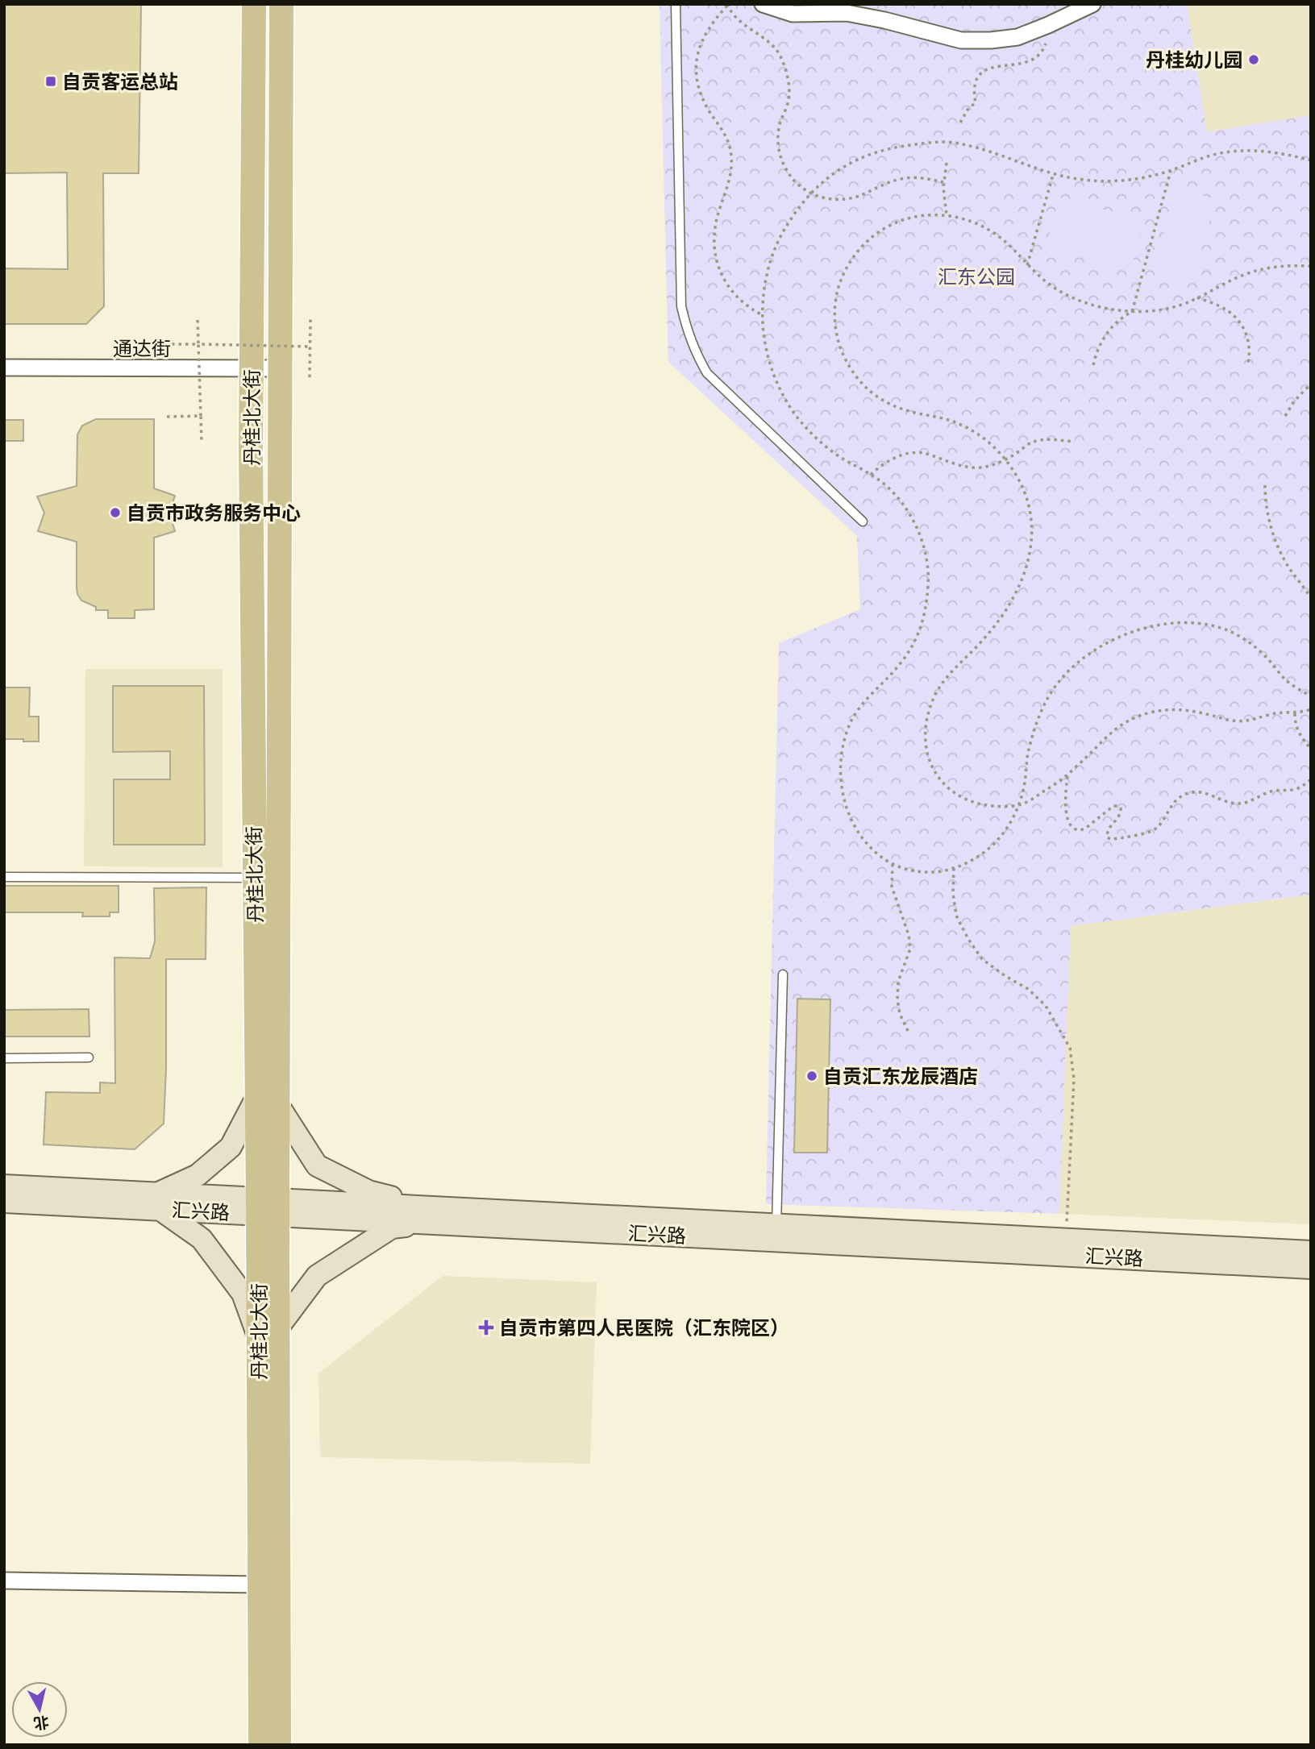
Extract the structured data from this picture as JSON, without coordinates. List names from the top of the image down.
{
  "streets": {
    "main road": ["丹桂北大街", "汇兴路"],
    "street": ["通达街"]
  },
  "crossings": [
    ["通达街", "丹桂北大街"],
    ["丹桂北大街", "汇兴路"]
  ],
  "parks": ["汇东公园"],
  "places": {
    "other": ["丹桂幼儿园", "自贡市政务服务中心", "自贡汇东龙辰酒店"],
    "transit": ["自贡客运总站"],
    "health": ["自贡市第四人民医院（汇东院区）"]
  },
  "north": "bottom"
}
